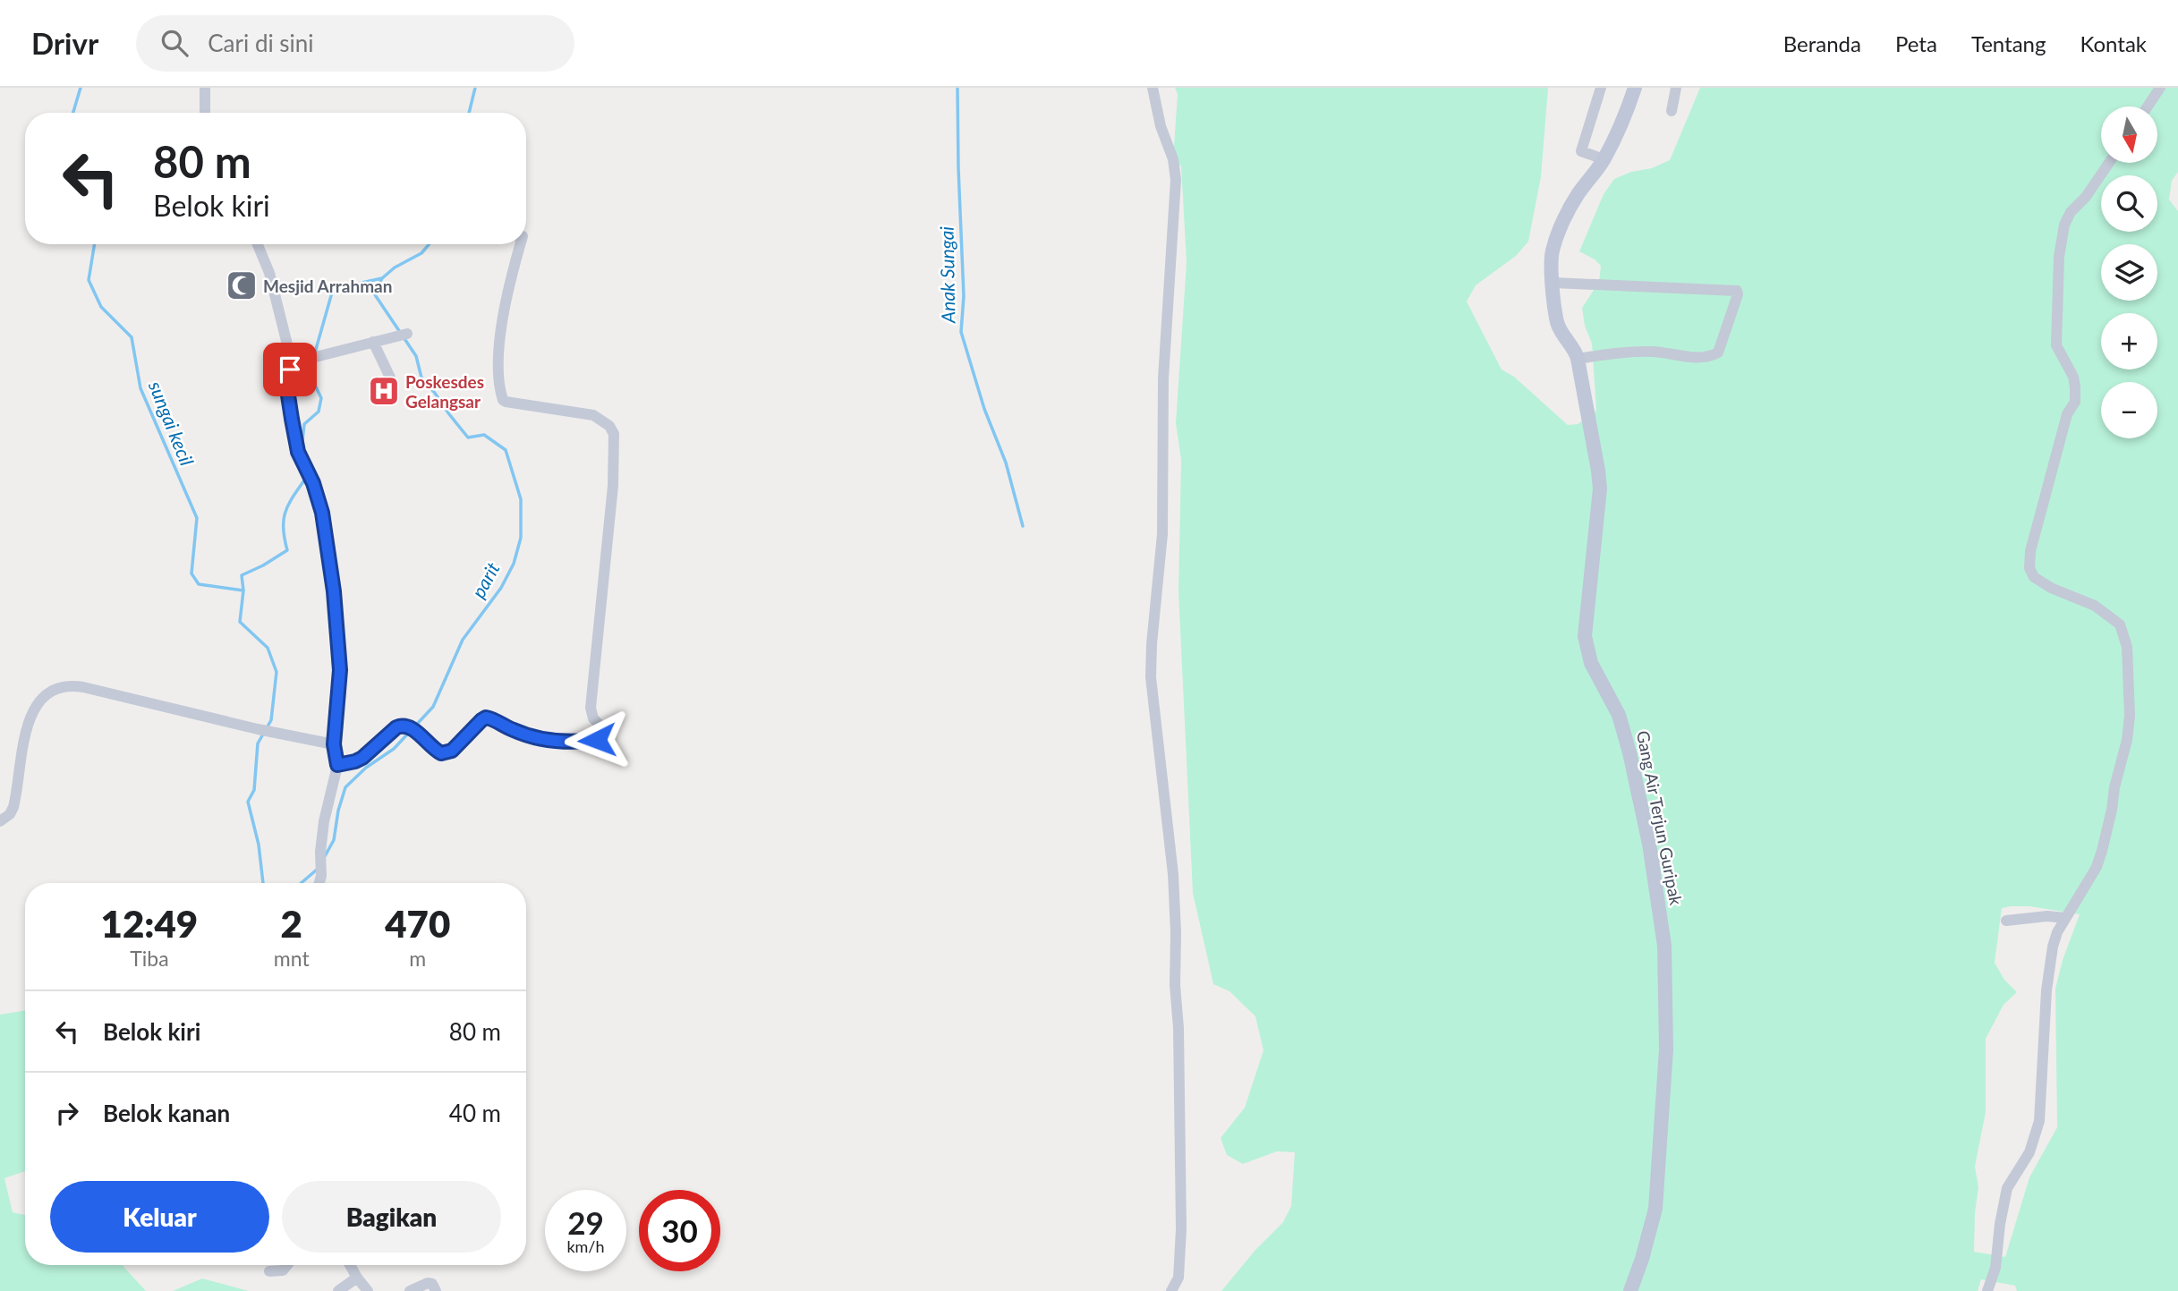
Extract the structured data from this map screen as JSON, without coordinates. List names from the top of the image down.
{
  "streets": {
    "street": ["Gang Air Terjun Guripak"]
  },
  "water": ["Anak Sungai", "sungai kecil", "parit"],
  "places": {
    "mosque": ["Mesjid Arrahman"],
    "hospital": ["Poskesdes Gelangsar"]
  },
  "north": "bottom",
  "page": {
    "header": "Drivr",
    "search": "Cari di sini",
    "nav": [
      "Beranda",
      "Peta",
      "Tentang",
      "Kontak"
    ],
    "map_buttons": ["+", "−"],
    "turn": ["80 m", "Belok kiri"],
    "eta": [
      "12:49",
      "Tiba",
      "2",
      "mnt",
      "470",
      "m"
    ],
    "list": [
      {
        "name": "Belok kiri",
        "value": "80 m"
      },
      {
        "name": "Belok kanan",
        "value": "40 m"
      }
    ],
    "buttons": ["Keluar", "Bagikan"],
    "speed": "29 km/h",
    "limit": "30"
  }
}
